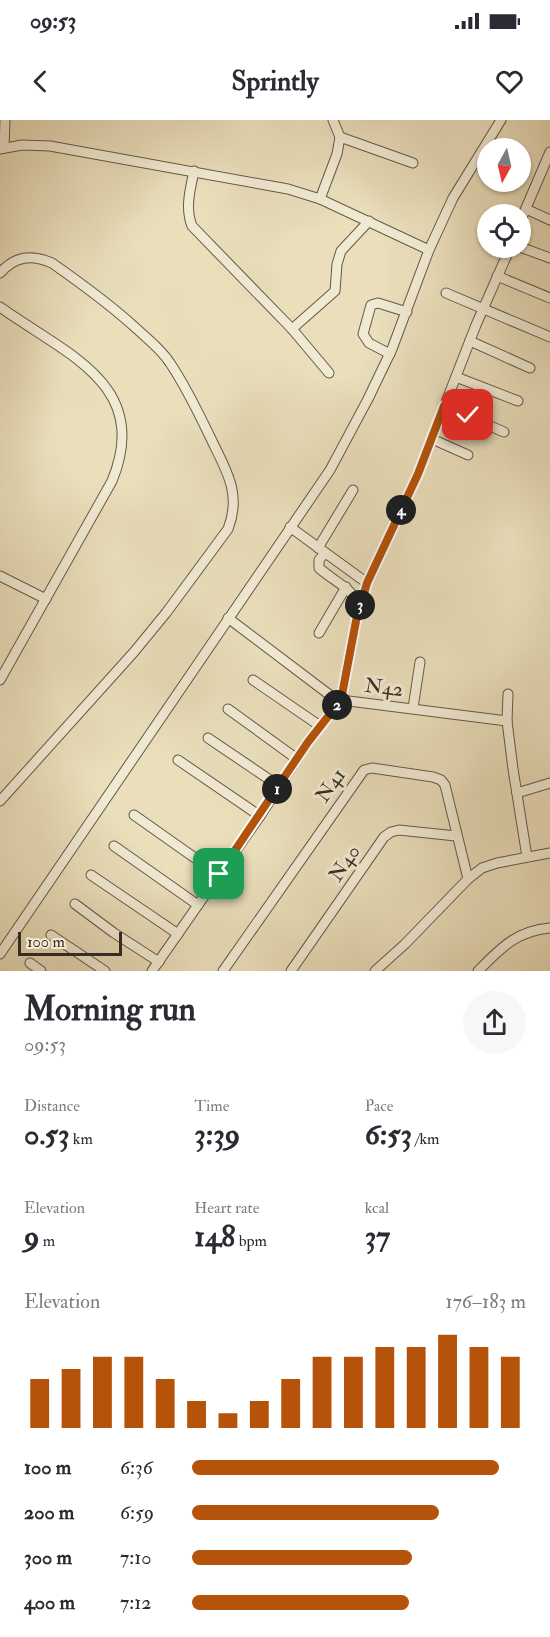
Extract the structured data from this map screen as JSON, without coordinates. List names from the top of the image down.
{
  "streets": {
    "street": ["N42", "N41", "N40"]
  },
  "crossings": [
    ["N41", "N40"]
  ],
  "scale_bar": "100 m",
  "north": "bottom",
  "page": {
    "status": "09:53",
    "header": "Sprintly",
    "pins": [
      "4",
      "3",
      "2",
      "1"
    ],
    "scale": "100 m",
    "heading": ["Morning run", "09:53"],
    "stats": [
      ["Distance", "0.53 km"],
      ["Time", "3:39"],
      ["Pace", "6:53 /km"],
      ["Elevation", "9 m"],
      ["Heart rate", "148 bpm"],
      ["kcal", "37"]
    ],
    "chart": ["Elevation", "176–183 m"],
    "list": [
      {
        "name": "100 m",
        "note": "6:36"
      },
      {
        "name": "200 m",
        "note": "6:59"
      },
      {
        "name": "300 m",
        "note": "7:10"
      },
      {
        "name": "400 m",
        "note": "7:12"
      }
    ]
  }
}
